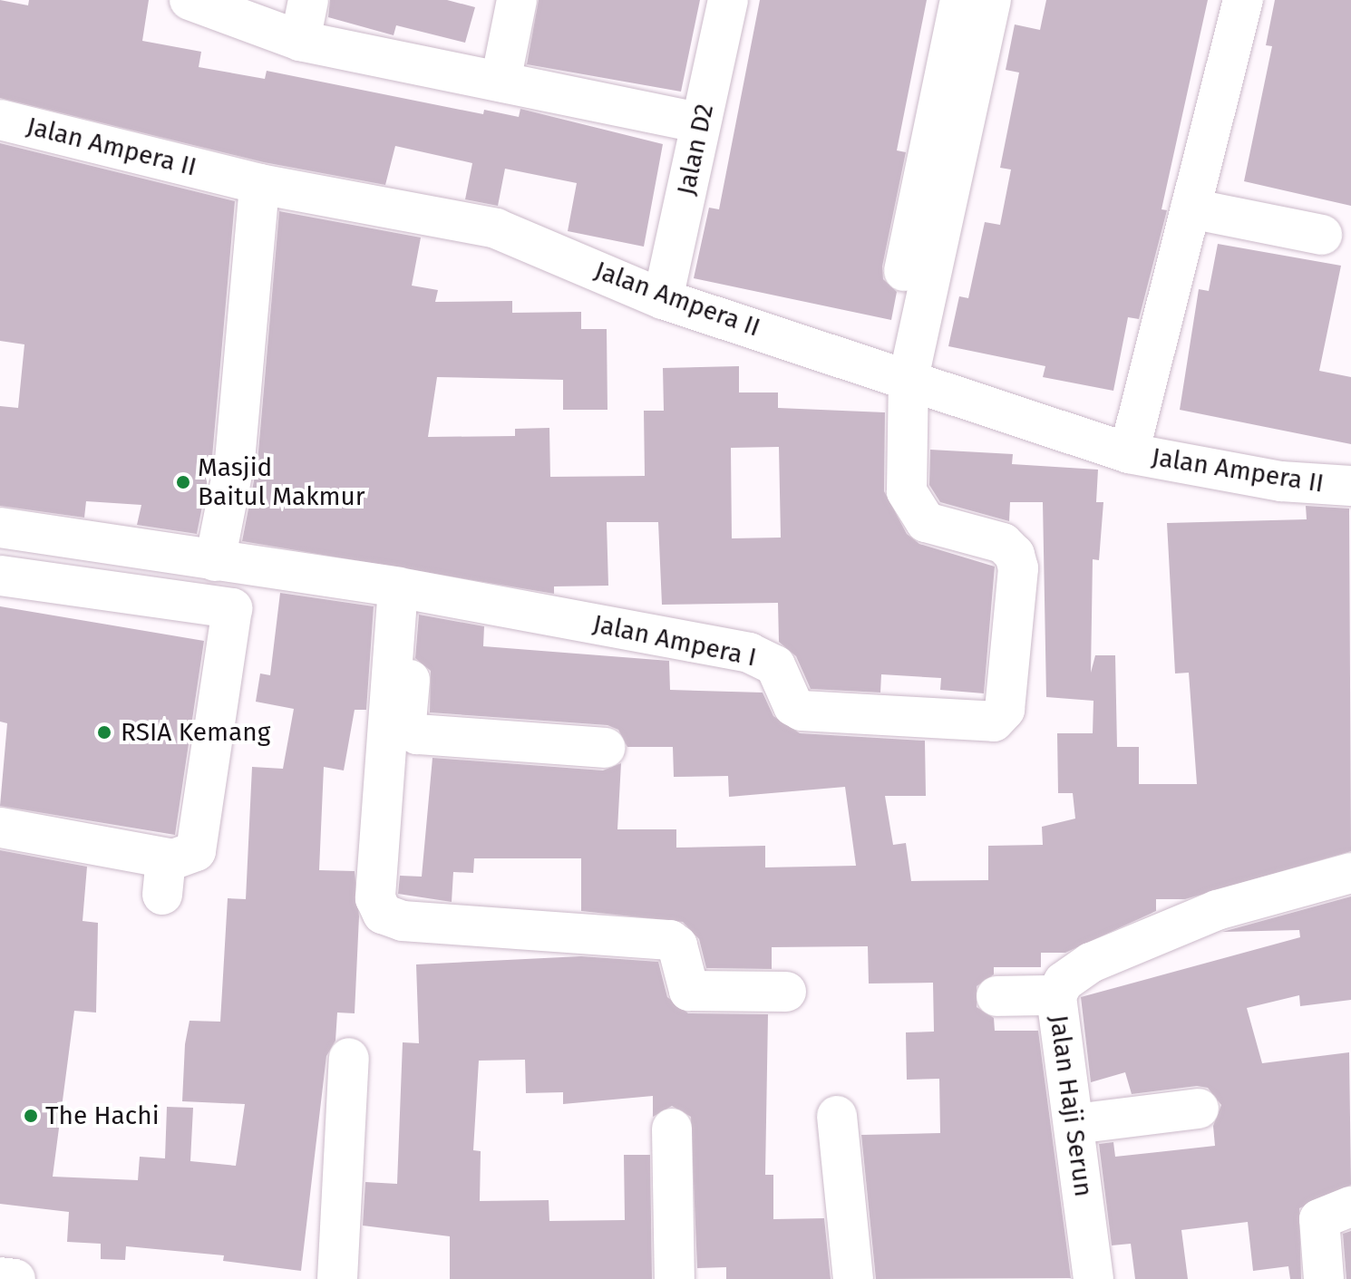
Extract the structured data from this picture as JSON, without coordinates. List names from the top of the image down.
{
  "streets": {
    "street": [
      "Jalan Ampera II",
      "Jalan D2",
      "Jalan Ampera I",
      "Jalan Haji Serun"
    ]
  },
  "crossings": [
    ["Jalan Ampera II", "Jalan D2"],
    ["Jalan Ampera II", "Jalan Ampera I"]
  ],
  "places": ["Masjid Baitul Makmur", "RSIA Kemang", "The Hachi"]
}
